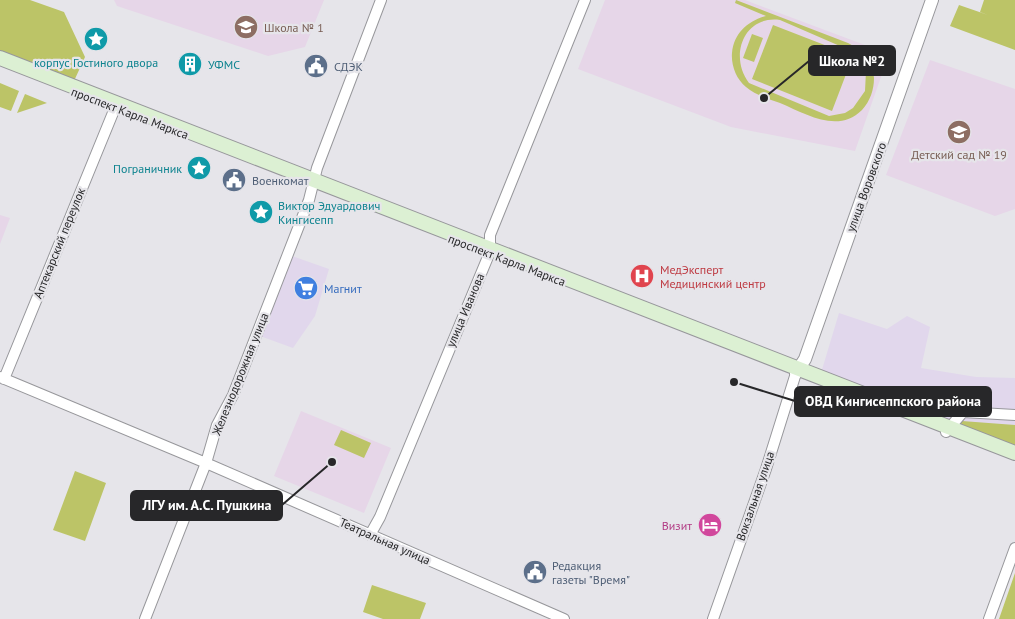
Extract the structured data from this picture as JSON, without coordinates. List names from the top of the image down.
{
  "streets": {
    "main road": ["проспект Карла Маркса"],
    "street": [
      "улица Воровского",
      "Аптекарский переулок",
      "улица Иванова",
      "Железнодорожная улица",
      "Вокзальная улица",
      "Театральная улица"
    ]
  },
  "crossings": [
    ["проспект Карла Маркса", "улица Воровского"],
    ["проспект Карла Маркса", "Аптекарский переулок"],
    ["проспект Карла Маркса", "улица Иванова"],
    ["проспект Карла Маркса", "Железнодорожная улица"],
    ["проспект Карла Маркса", "Вокзальная улица"],
    ["улица Воровского", "Вокзальная улица"],
    ["Аптекарский переулок", "Железнодорожная улица"],
    ["Аптекарский переулок", "Театральная улица"],
    ["улица Иванова", "Театральная улица"],
    ["Железнодорожная улица", "Театральная улица"]
  ],
  "places": {
    "school or university": ["Школа № 1", "Детский сад № 19"],
    "place": ["корпус Гостиного двора", "Пограничник", "Виктор Эдуардович Кингисепп"],
    "building": ["УФМС"],
    "public building": ["СДЭК", "Военкомат", "Редакция газеты \"Время\""],
    "other": ["Школа №2", "ОВД Кингисеппского района", "ЛГУ им. А.С. Пушкина"],
    "hospital": ["МедЭксперт Медицинский центр"],
    "supermarket": ["Магнит"],
    "hotel": ["Визит"]
  }
}
